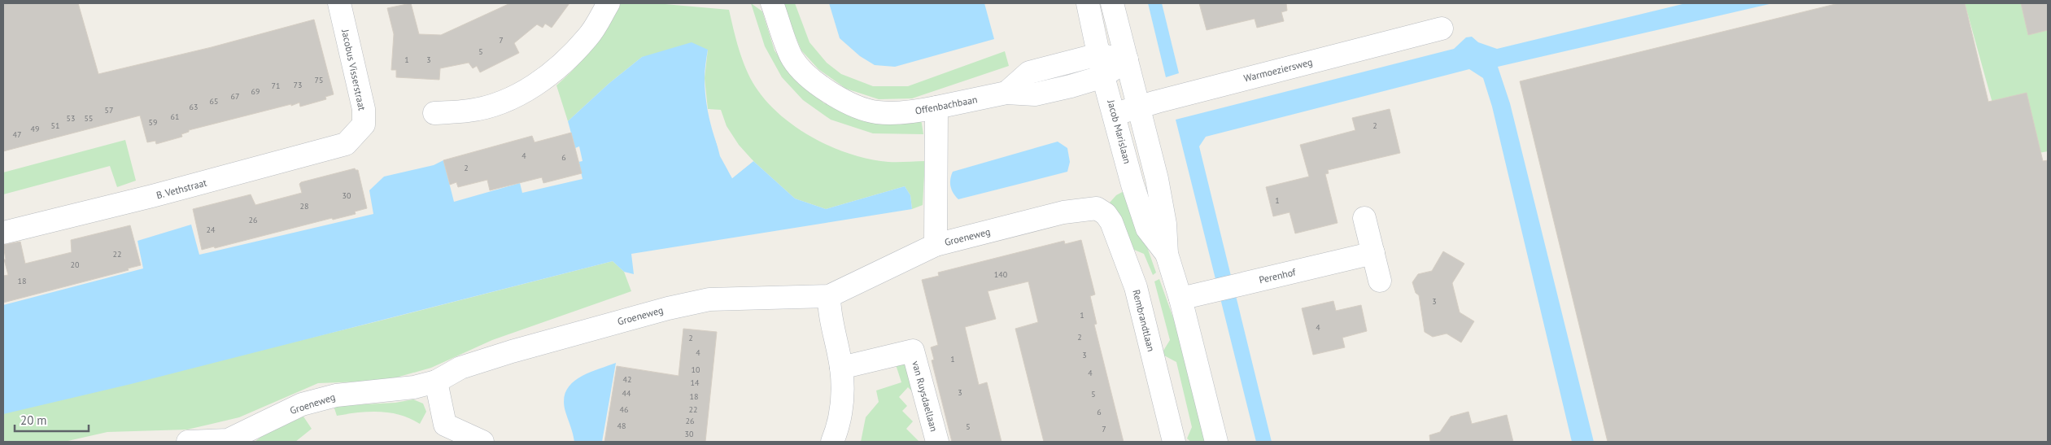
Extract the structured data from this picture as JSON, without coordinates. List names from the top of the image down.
{
  "streets": {
    "street": [
      "Jacobus Visserstraat",
      "Warmoeziersweg",
      "Offenbachbaan",
      "Jacob Marislaan",
      "B. Vethstraat",
      "Groeneweg",
      "Perenhof",
      "Rembrandtlaan",
      "van Ruysdaellaan"
    ]
  },
  "crossings": [
    ["Jacobus Visserstraat", "B. Vethstraat"],
    ["Warmoeziersweg", "Jacob Marislaan"],
    ["Offenbachbaan", "Jacob Marislaan"],
    ["Jacob Marislaan", "Perenhof"],
    ["Groeneweg", "Rembrandtlaan"]
  ],
  "house_numbers": [
    "7",
    "5",
    "1",
    "3",
    "75",
    "73",
    "71",
    "69",
    "67",
    "65",
    "63",
    "57",
    "61",
    "53",
    "55",
    "59",
    "51",
    "2",
    "49",
    "47",
    "4",
    "6",
    "2",
    "30",
    "1",
    "28",
    "26",
    "24",
    "22",
    "20",
    "140",
    "18",
    "3",
    "1",
    "4",
    "2",
    "2",
    "4",
    "3",
    "1",
    "10",
    "4",
    "42",
    "14",
    "3",
    "44",
    "5",
    "18",
    "46",
    "22",
    "6",
    "26",
    "48",
    "5",
    "7",
    "30"
  ],
  "scale_bar": "20 m"
}
